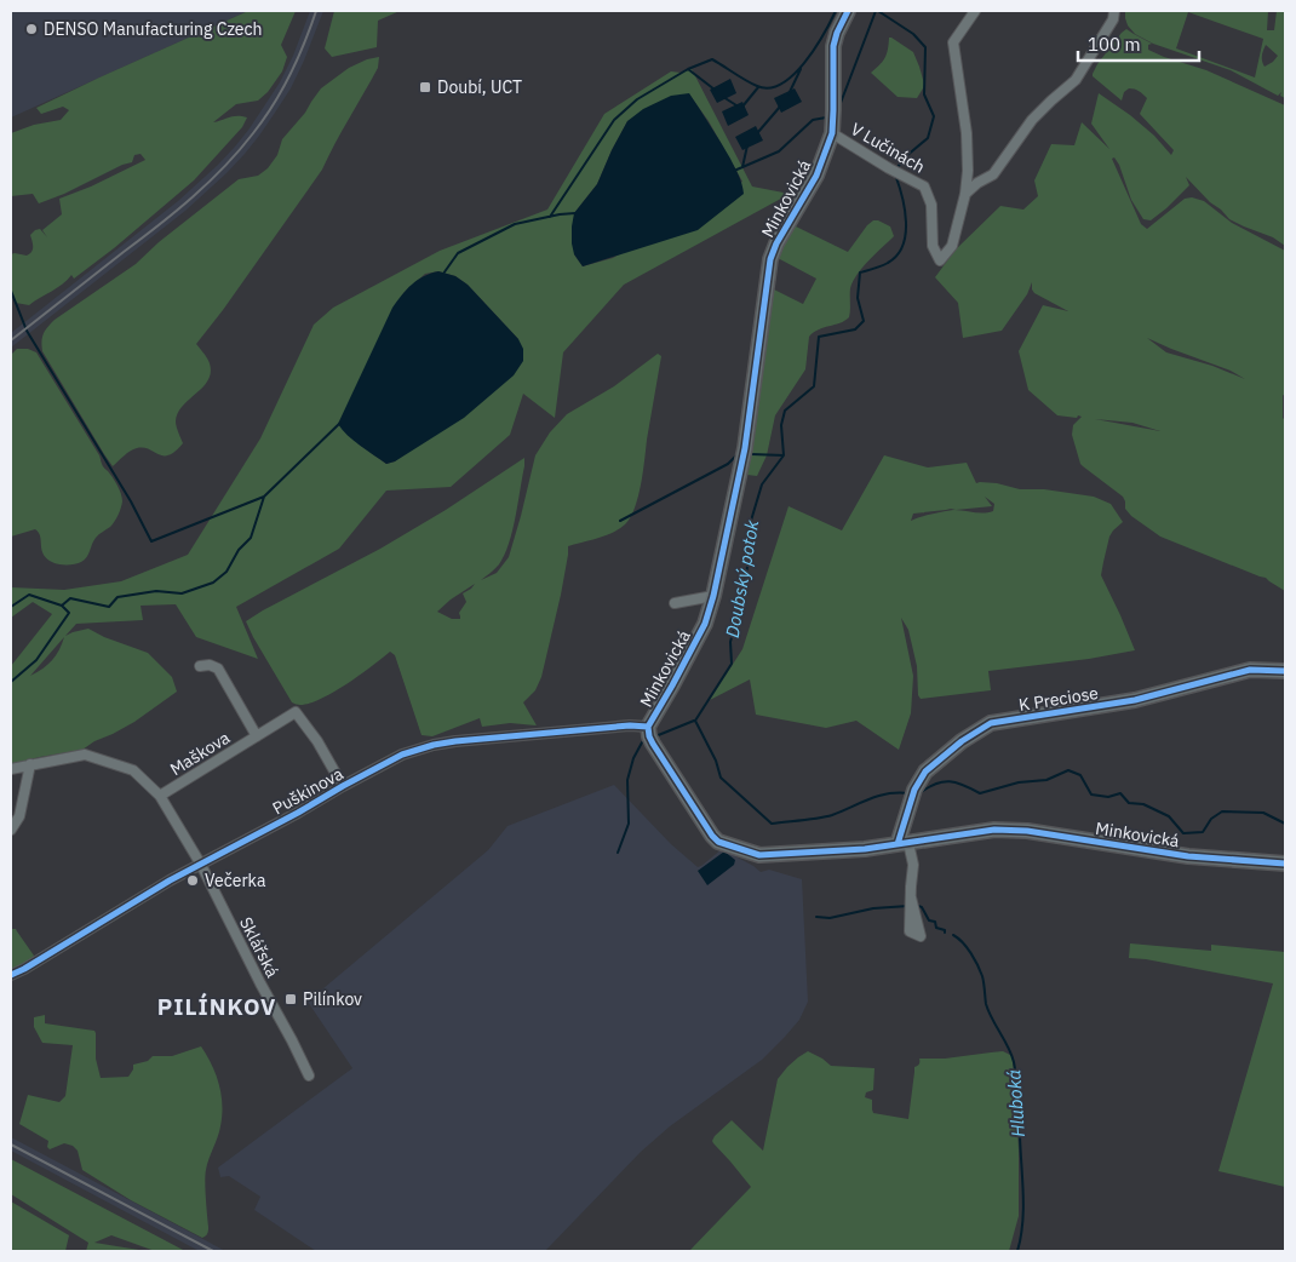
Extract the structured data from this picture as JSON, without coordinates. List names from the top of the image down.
{
  "streets": {
    "street": [
      "V Lučinách",
      "Minkovická",
      "K Preciose",
      "Maškova",
      "Puškinova",
      "Sklářská"
    ]
  },
  "crossings": [
    ["V Lučinách", "Minkovická"],
    ["Minkovická", "K Preciose"],
    ["Minkovická", "Puškinova"],
    ["Maškova", "Puškinova"],
    ["Maškova", "Sklářská"],
    ["Puškinova", "Sklářská"]
  ],
  "districts": ["PILÍNKOV"],
  "water": ["Doubský potok", "Hluboká"],
  "places": {
    "other": ["DENSO Manufacturing Czech", "Večerka"],
    "transit": ["Doubí, UCT", "Pilínkov"]
  },
  "scale_bar": "100 m"
}
